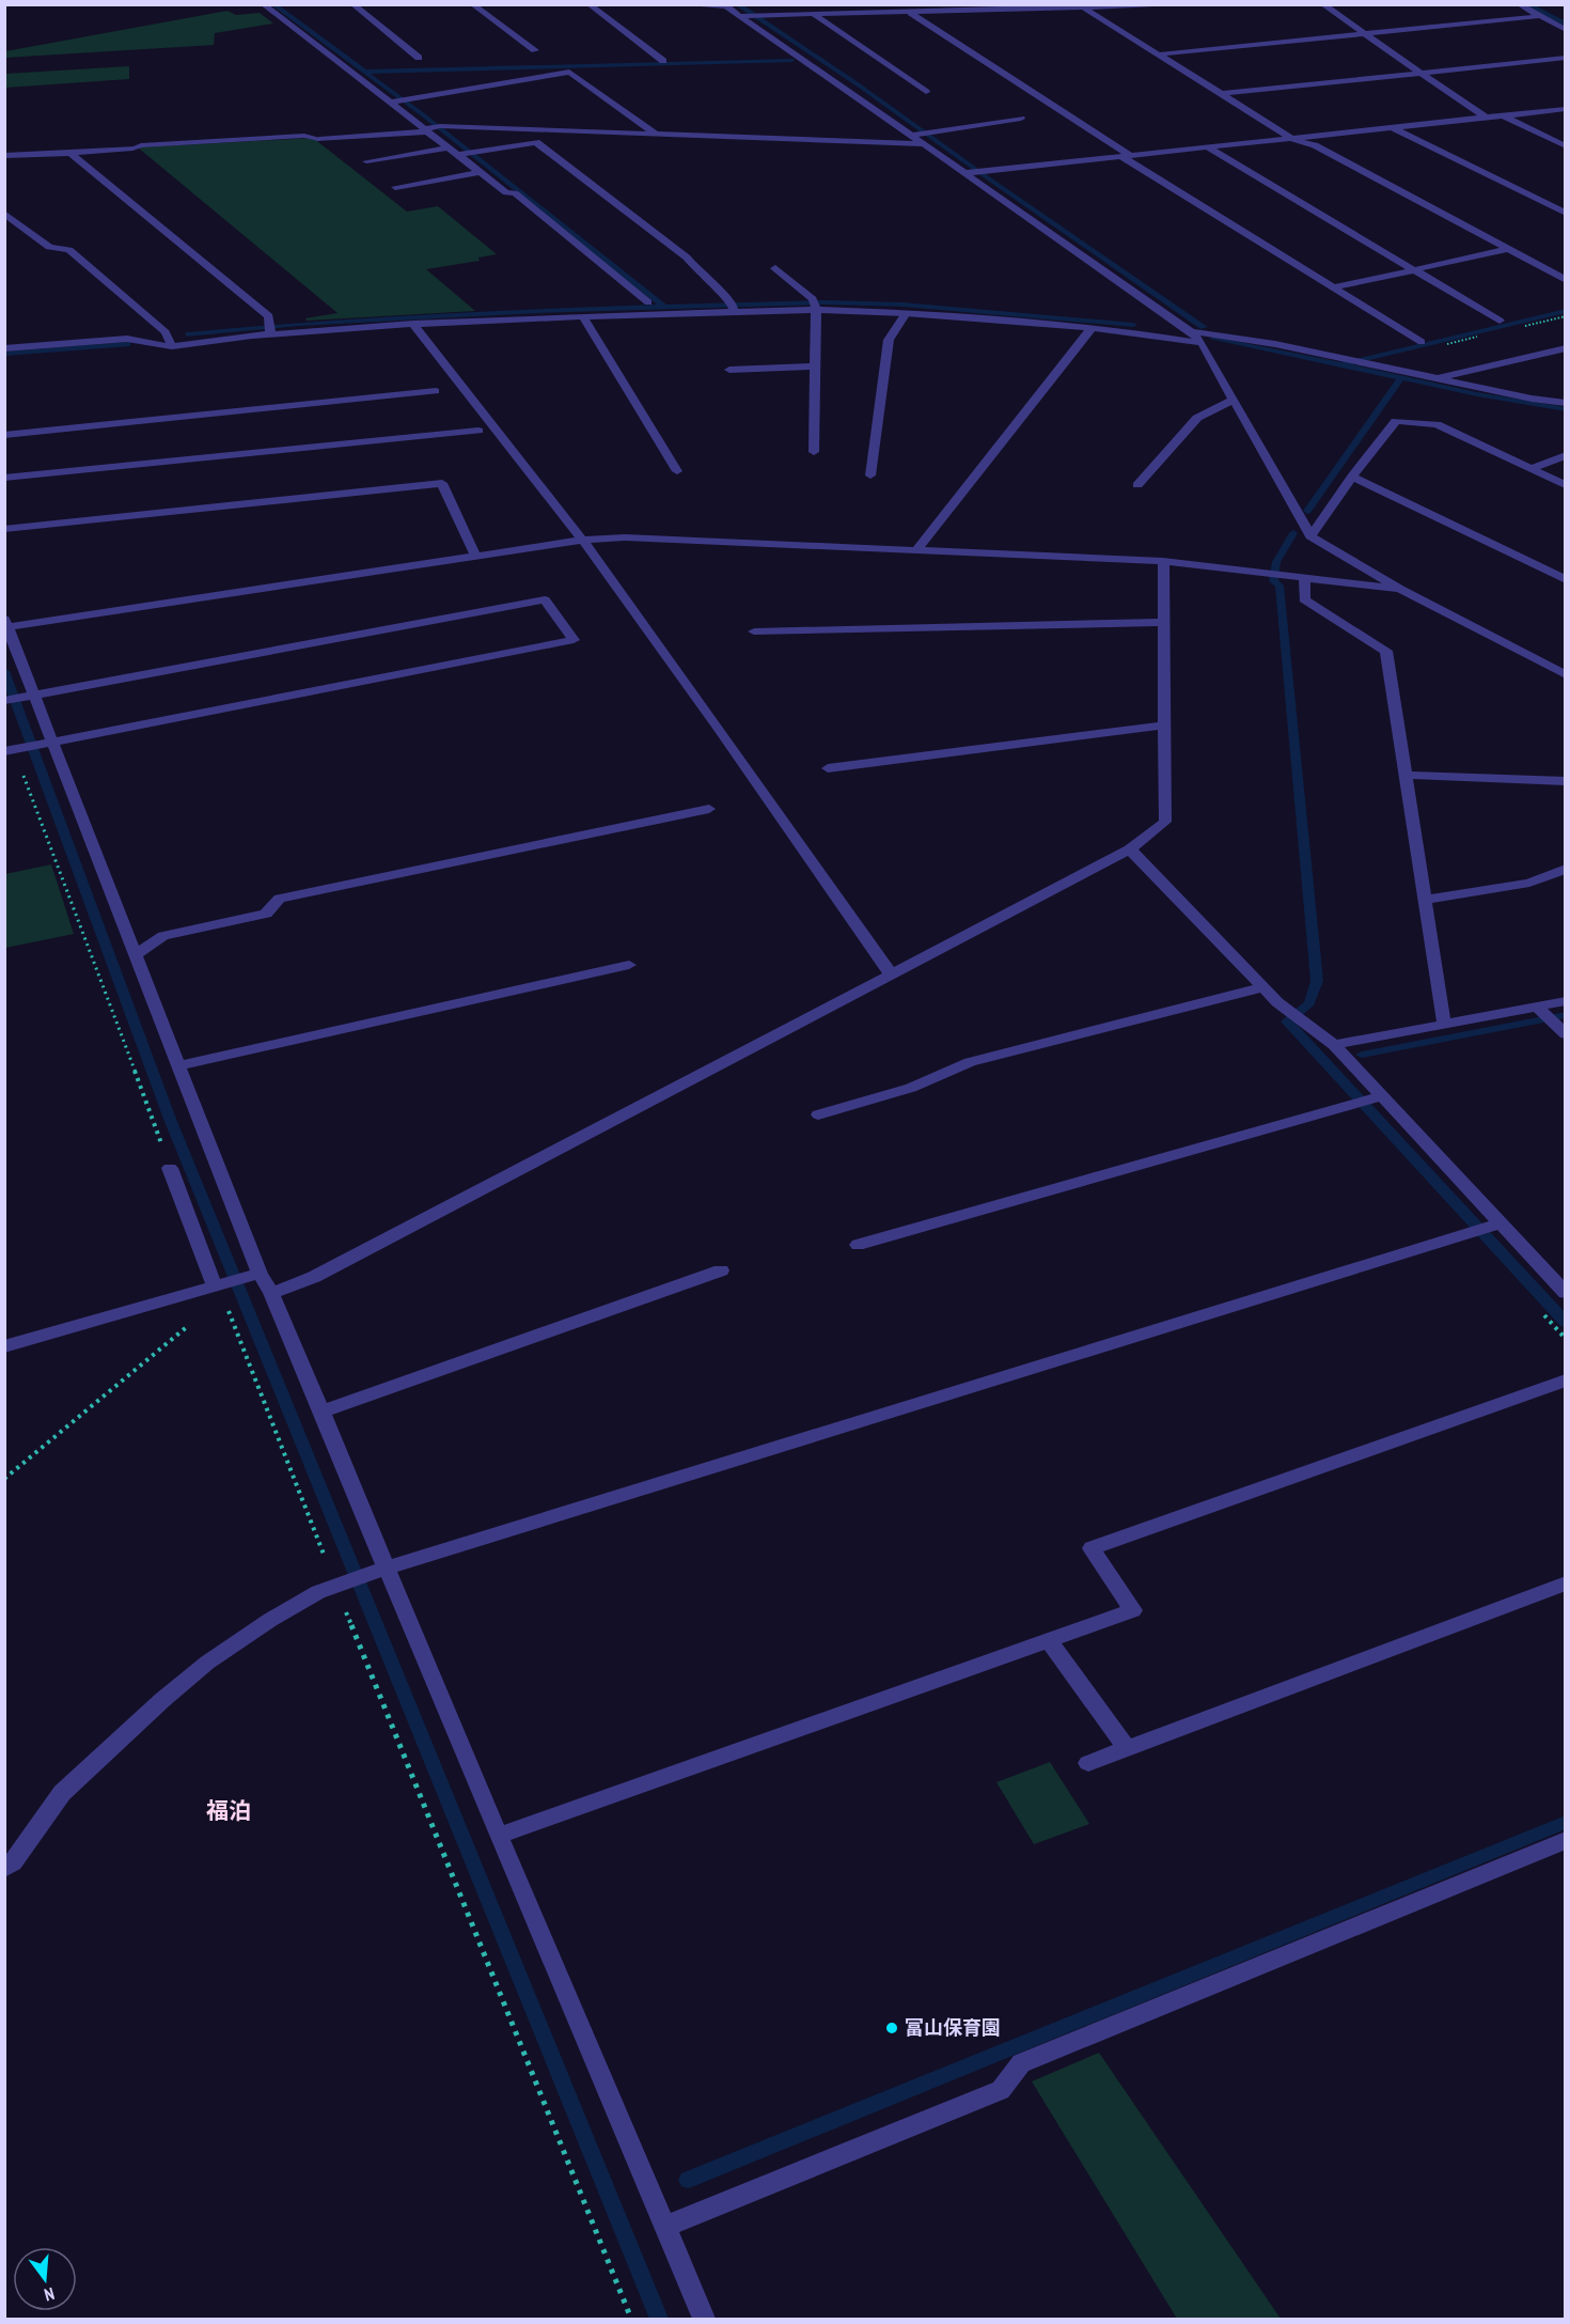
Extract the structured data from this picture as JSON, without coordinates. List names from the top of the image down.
{
  "districts": ["福泊"],
  "places": ["富山保育園"],
  "north": "bottom"
}
